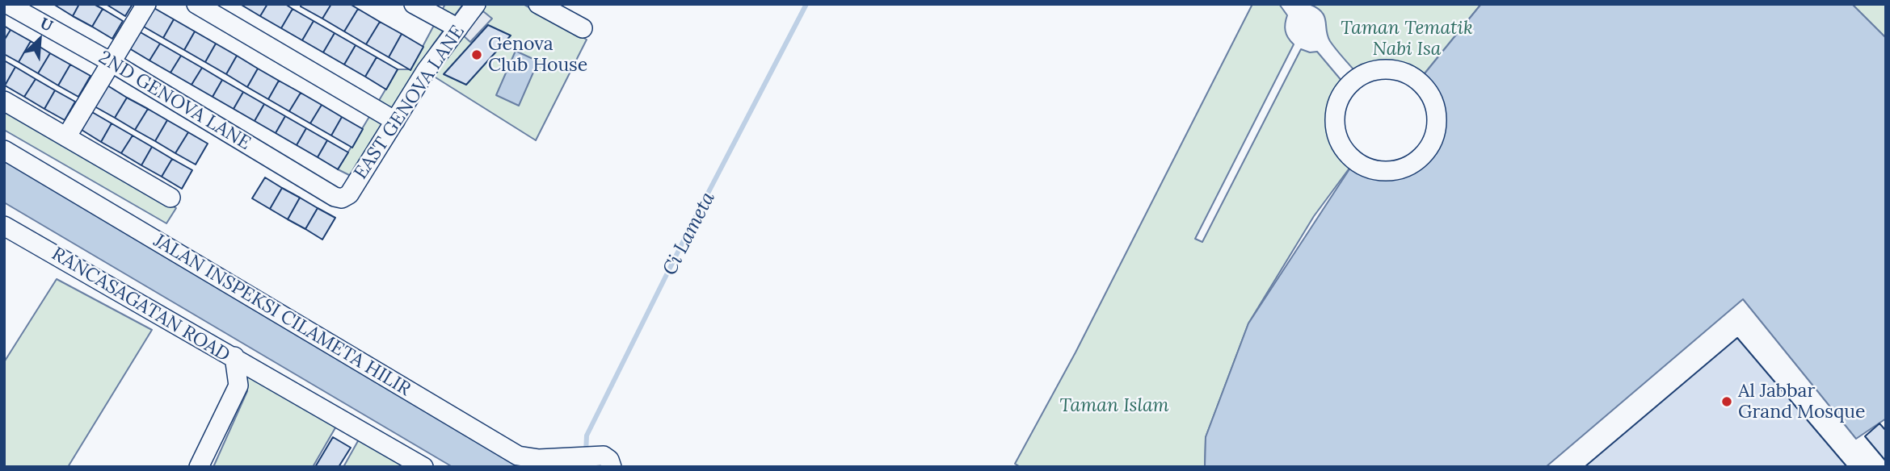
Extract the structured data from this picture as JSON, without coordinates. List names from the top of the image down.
{
  "streets": {
    "street": [
      "2ND GENOVA LANE",
      "EAST GENOVA LANE",
      "RANCASAGATAN ROAD",
      "JALAN INSPEKSI CILAMETA HILIR"
    ]
  },
  "crossings": [
    ["2ND GENOVA LANE", "EAST GENOVA LANE"]
  ],
  "water": ["Ci Lameta"],
  "parks": ["Taman Tematik Nabi Isa", "Taman Islam"],
  "places": ["Genova Club House", "Al Jabbar Grand Mosque"],
  "north": "top right"
}
